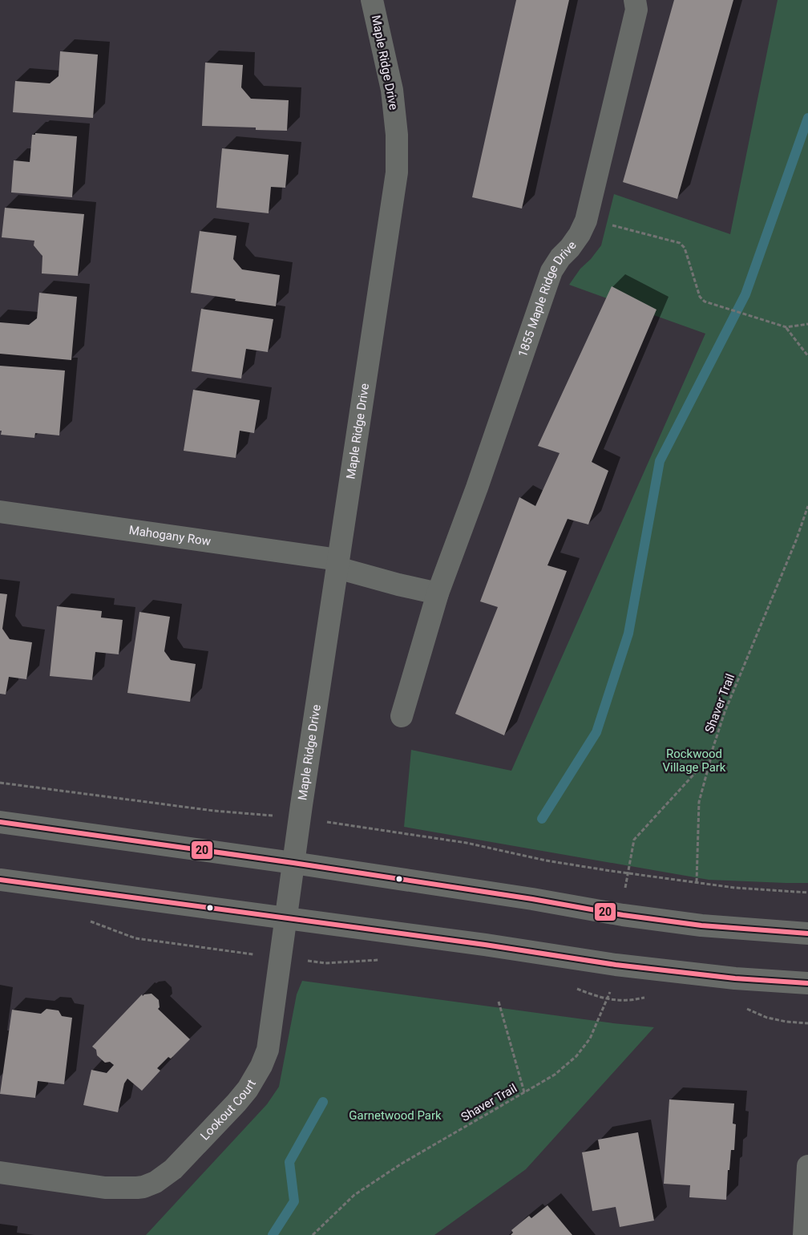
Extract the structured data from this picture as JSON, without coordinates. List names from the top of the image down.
{
  "streets": {
    "street": [
      "Maple Ridge Drive",
      "1855 Maple Ridge Drive",
      "Mahogany Row",
      "Lookout Court"
    ],
    "path": ["Shaver Trail"]
  },
  "crossings": [
    ["Maple Ridge Drive", "Mahogany Row"],
    ["Maple Ridge Drive", "Lookout Court"]
  ],
  "parks": ["Rockwood Village Park", "Garnetwood Park"],
  "lines": ["transit line 20"]
}
